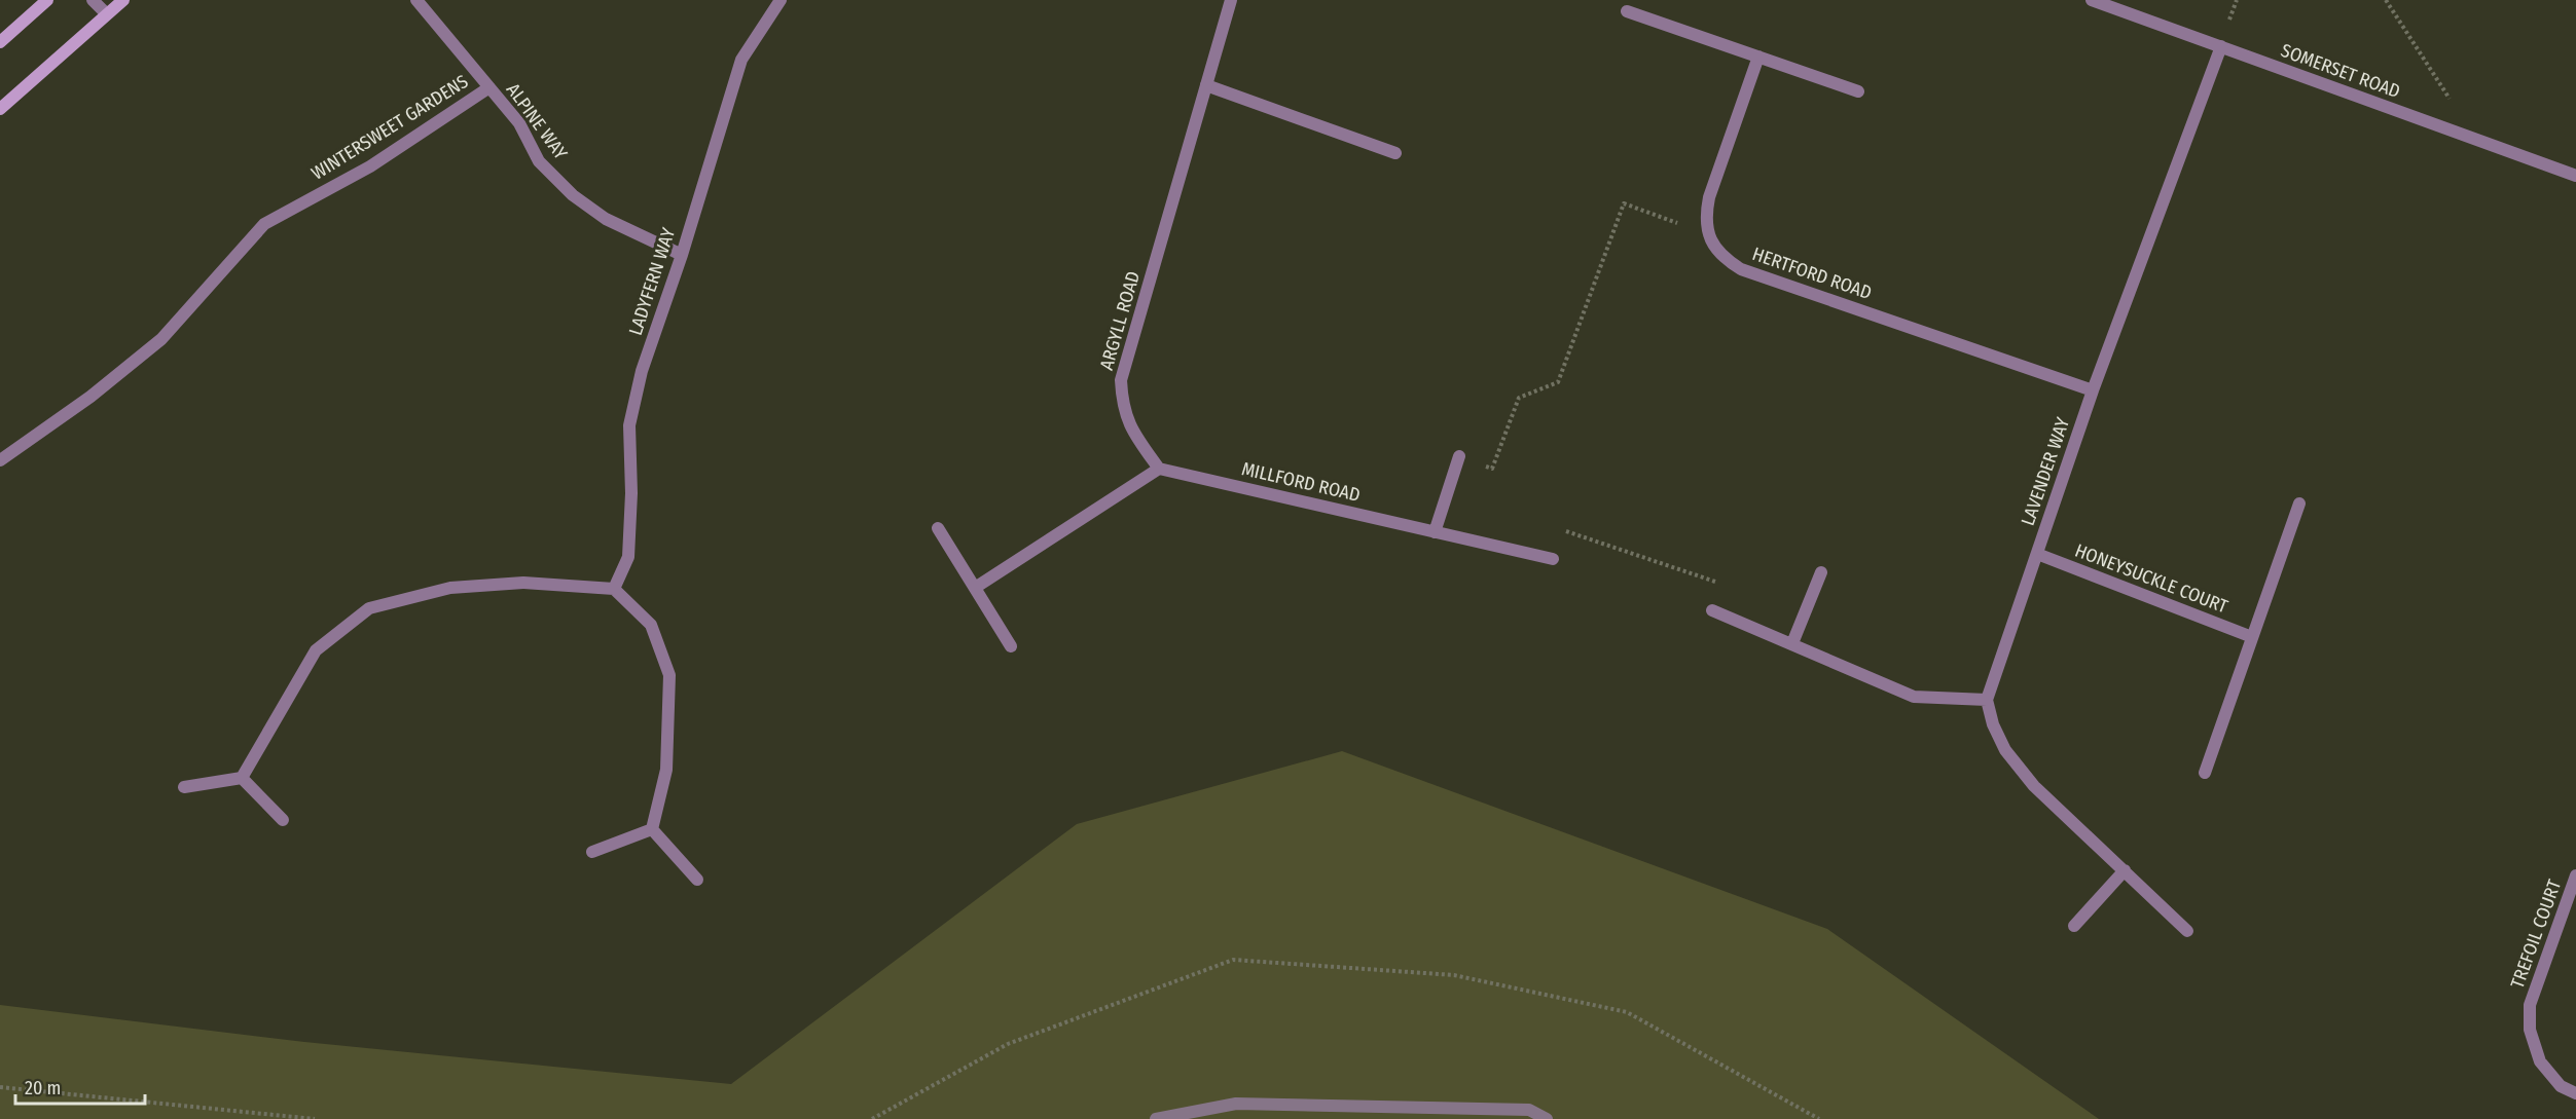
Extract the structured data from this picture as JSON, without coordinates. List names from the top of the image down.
{
  "streets": {
    "street": [
      "SOMERSET ROAD",
      "ALPINE WAY",
      "WINTERSWEET GARDENS",
      "HERTFORD ROAD",
      "LADYFERN WAY",
      "ARGYLL ROAD",
      "LAVENDER WAY",
      "MILLFORD ROAD",
      "HONEYSUCKLE COURT",
      "TREFOIL COURT"
    ]
  },
  "crossings": [
    ["SOMERSET ROAD", "LAVENDER WAY"],
    ["ALPINE WAY", "WINTERSWEET GARDENS"],
    ["ALPINE WAY", "LADYFERN WAY"],
    ["HERTFORD ROAD", "LAVENDER WAY"],
    ["ARGYLL ROAD", "MILLFORD ROAD"],
    ["LAVENDER WAY", "HONEYSUCKLE COURT"]
  ],
  "scale_bar": "20 m"
}
